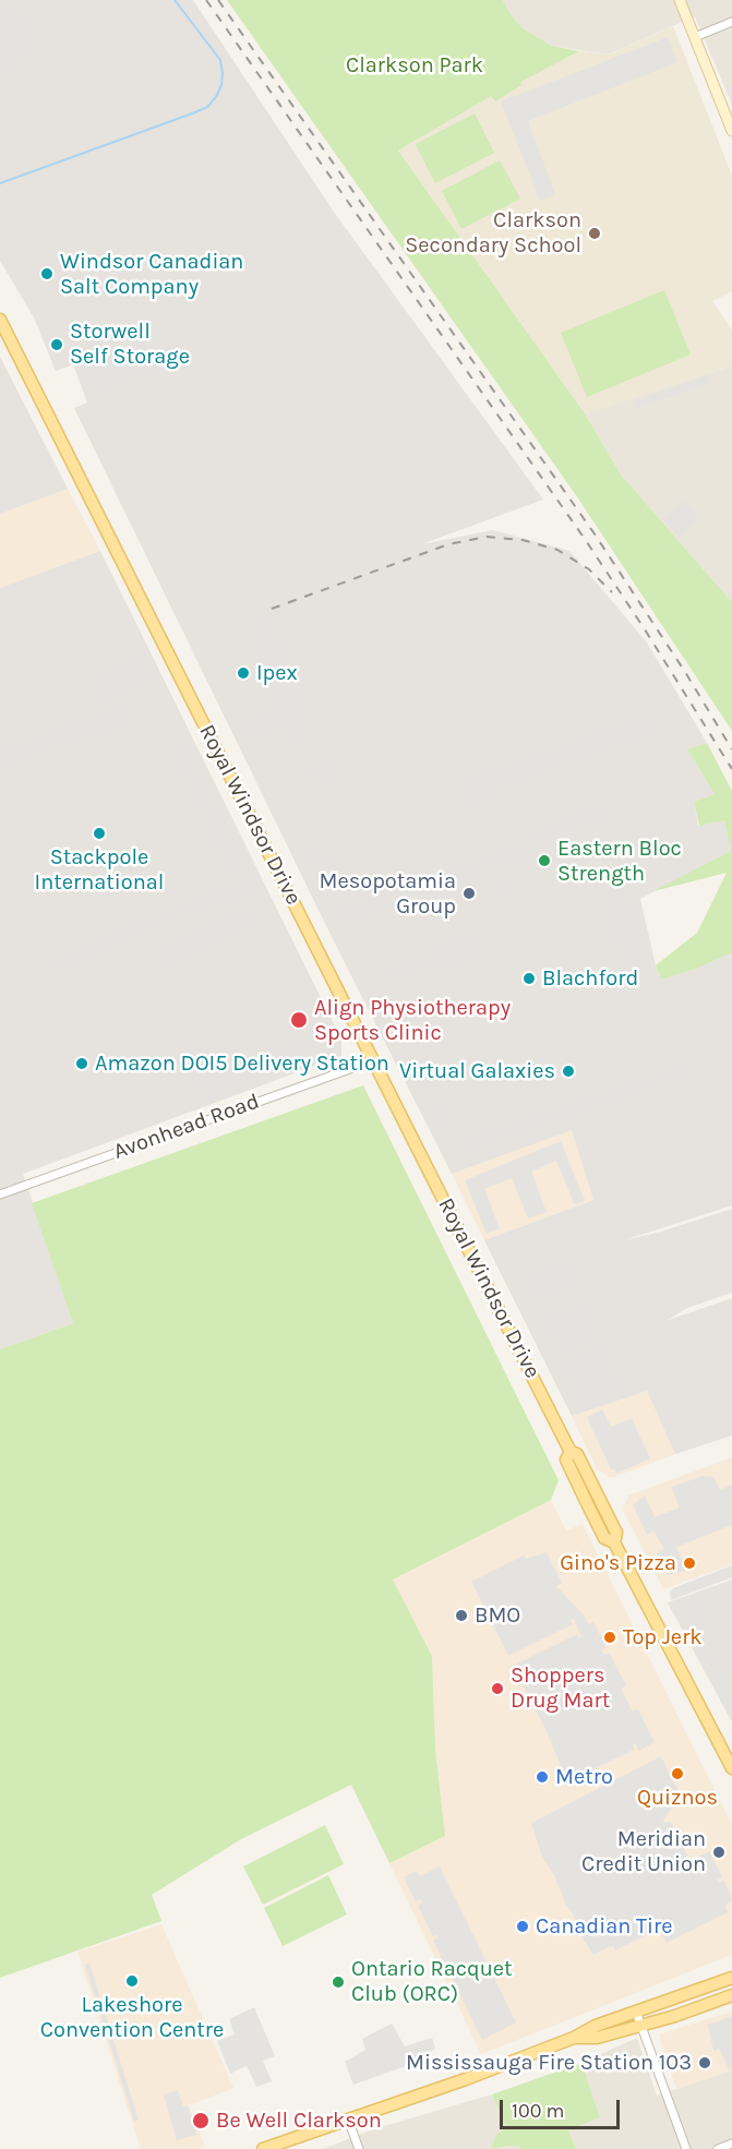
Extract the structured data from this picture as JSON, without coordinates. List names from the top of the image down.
{
  "streets": {
    "main road": ["Royal Windsor Drive"],
    "street": ["Avonhead Road"]
  },
  "crossings": [
    ["Royal Windsor Drive", "Avonhead Road"]
  ],
  "parks": ["Clarkson Park"],
  "places": [
    "Clarkson Secondary School",
    "Windsor Canadian Salt Company",
    "Storwell Self Storage",
    "Ipex",
    "Stackpole International",
    "Eastern Bloc Strength",
    "Mesopotamia Group",
    "Blachford",
    "Align Physiotherapy Sports Clinic",
    "Amazon DOI5 Delivery Station",
    "Virtual Galaxies",
    "Gino's Pizza",
    "BMO",
    "Top Jerk",
    "Shoppers Drug Mart",
    "Quiznos",
    "Metro",
    "Meridian Credit Union",
    "Canadian Tire",
    "Lakeshore Convention Centre",
    "Ontario Racquet Club (ORC)",
    "Mississauga Fire Station 103",
    "Be Well Clarkson"
  ],
  "scale_bar": "100 m"
}
